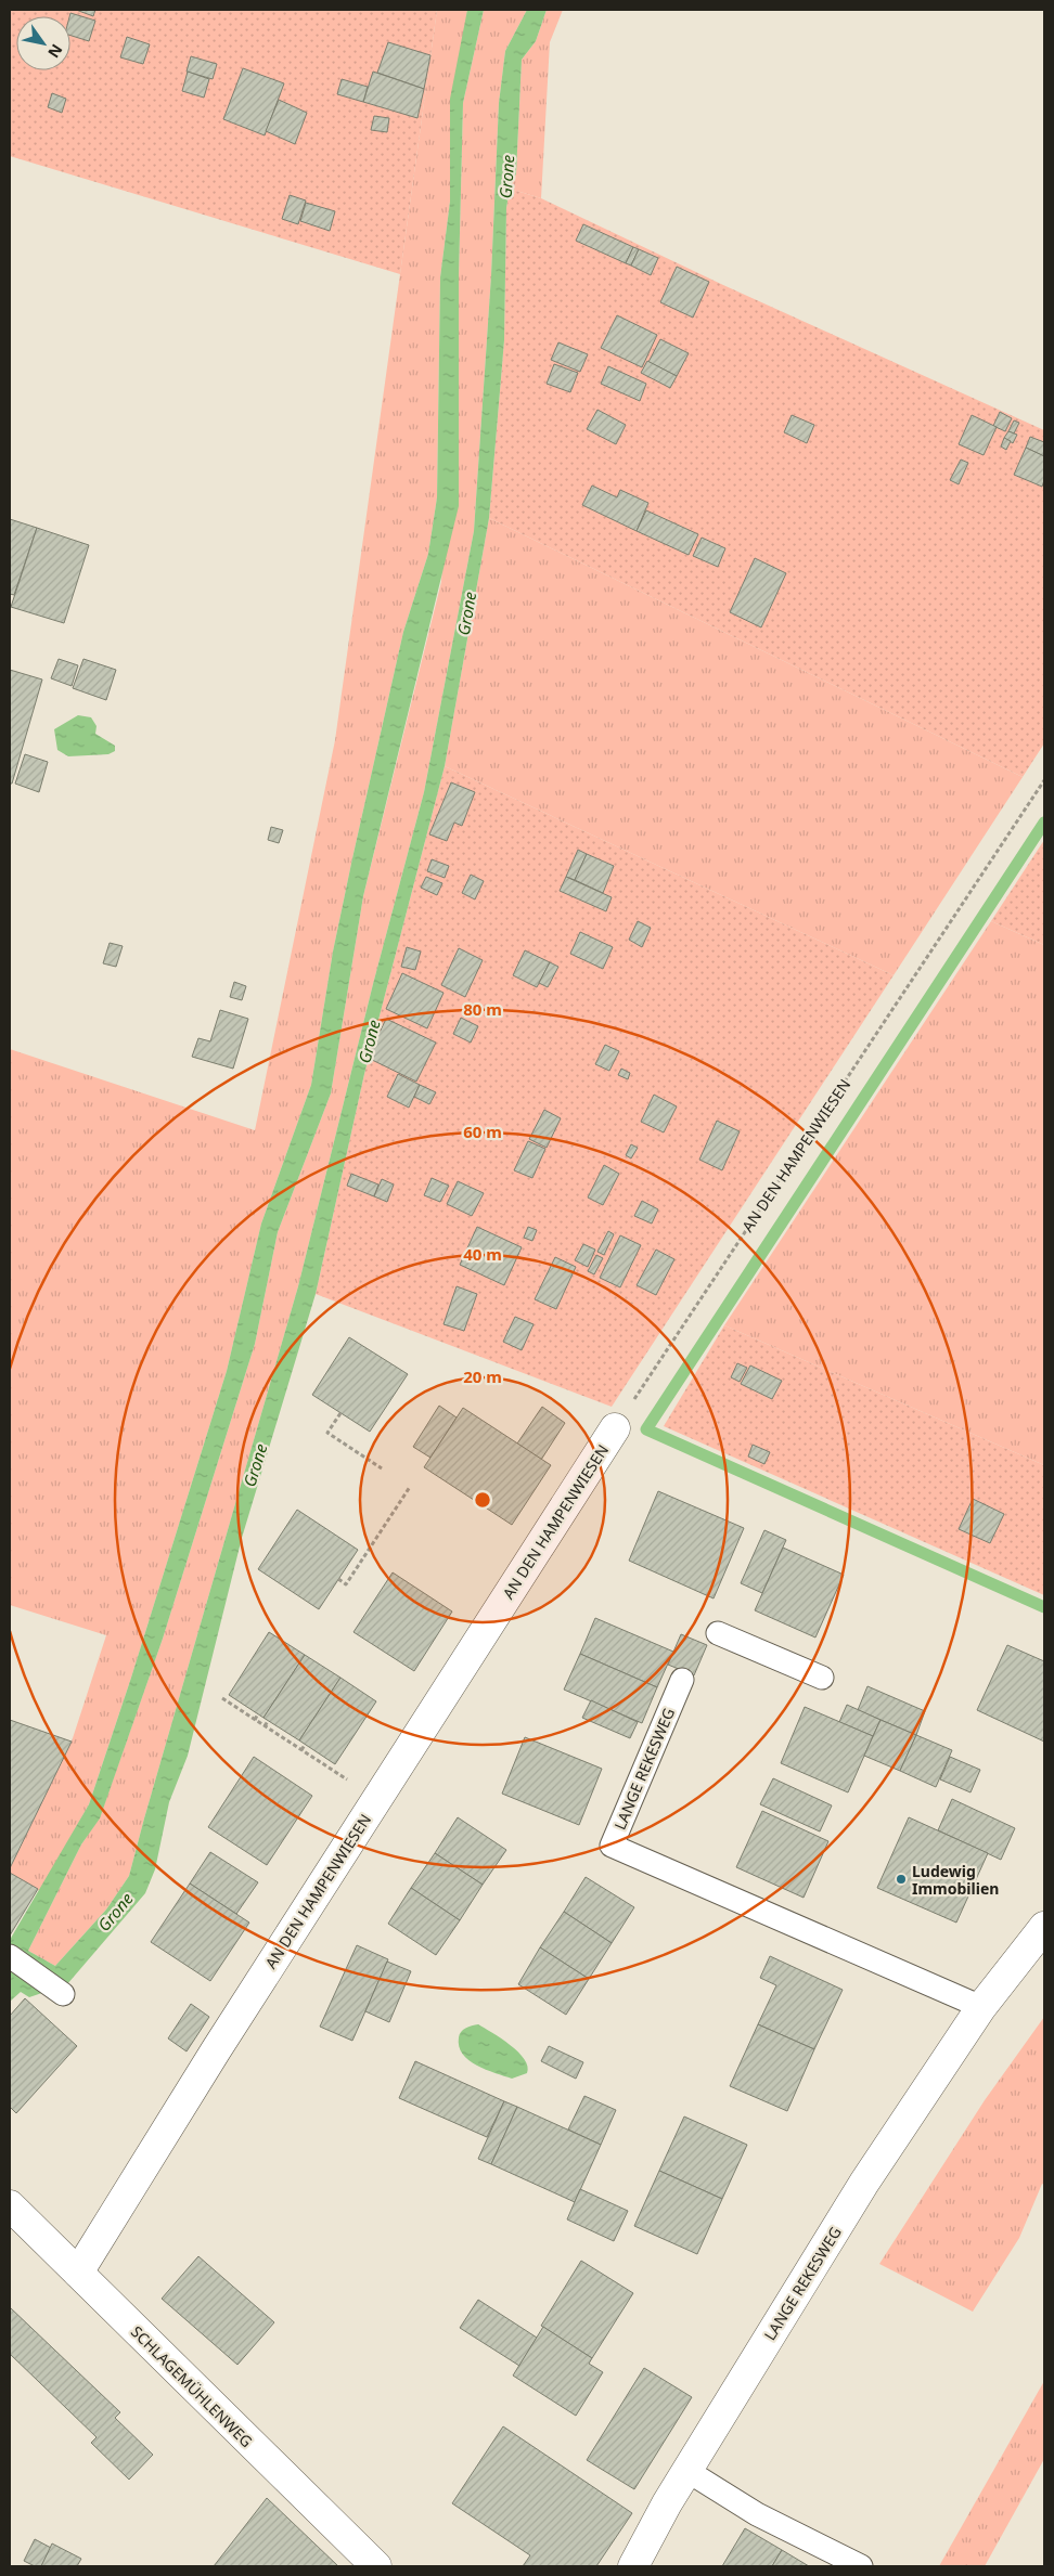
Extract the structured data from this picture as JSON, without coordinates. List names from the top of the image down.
{
  "streets": {
    "street": ["AN DEN HAMPENWIESEN", "LANGE REKESWEG", "SCHLAGEMÜHLENWEG"]
  },
  "crossings": [
    ["AN DEN HAMPENWIESEN", "SCHLAGEMÜHLENWEG"]
  ],
  "water": ["Grone"],
  "places": ["Ludewig Immobilien"],
  "north": "bottom right",
  "rings": [
    "80 m",
    "60 m",
    "40 m",
    "20 m"
  ]
}
